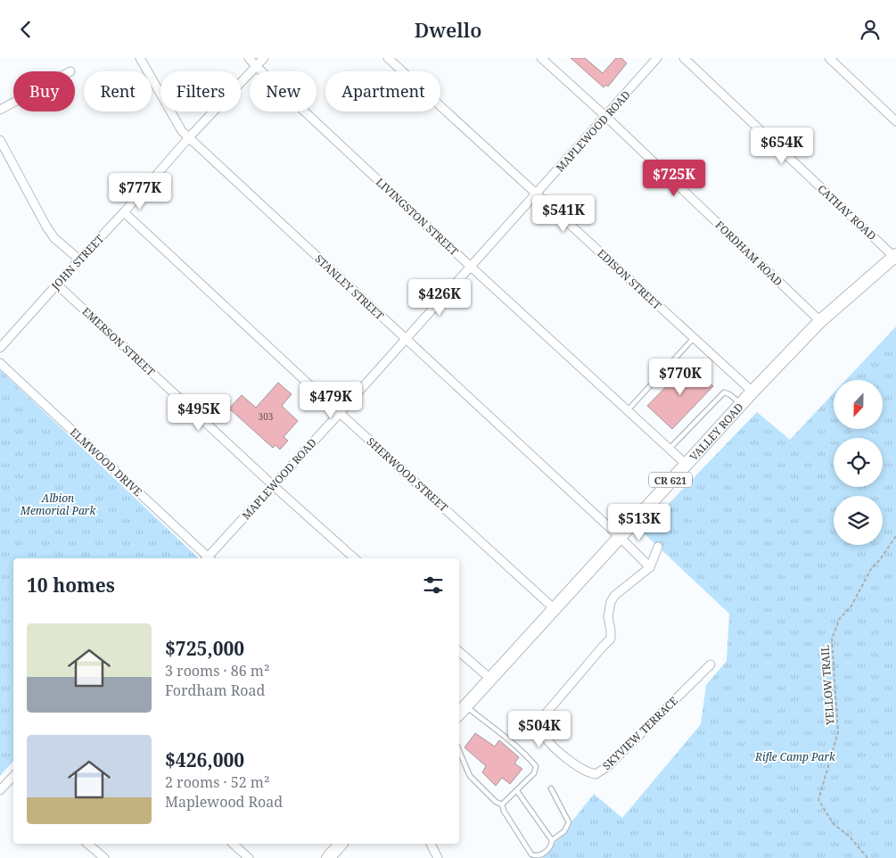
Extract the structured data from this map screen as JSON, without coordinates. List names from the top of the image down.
{
  "streets": {
    "main road": ["VALLEY ROAD", "CR 621"],
    "street": [
      "MAPLEWOOD ROAD",
      "CATHAY ROAD",
      "LIVINGSTON STREET",
      "FORDHAM ROAD",
      "JOHN STREET",
      "EDISON STREET",
      "STANLEY STREET",
      "EMERSON STREET",
      "ELMWOOD DRIVE",
      "SHERWOOD STREET",
      "SKYVIEW TERRACE"
    ],
    "path": ["YELLOW TRAIL"]
  },
  "crossings": [
    ["MAPLEWOOD ROAD", "LIVINGSTON STREET"],
    ["MAPLEWOOD ROAD", "FORDHAM ROAD"],
    ["MAPLEWOOD ROAD", "EDISON STREET"],
    ["MAPLEWOOD ROAD", "STANLEY STREET"],
    ["MAPLEWOOD ROAD", "EMERSON STREET"],
    ["MAPLEWOOD ROAD", "SHERWOOD STREET"],
    ["CATHAY ROAD", "VALLEY ROAD"],
    ["LIVINGSTON STREET", "JOHN STREET"],
    ["LIVINGSTON STREET", "VALLEY ROAD"],
    ["FORDHAM ROAD", "VALLEY ROAD"],
    ["JOHN STREET", "STANLEY STREET"],
    ["JOHN STREET", "EMERSON STREET"],
    ["JOHN STREET", "SHERWOOD STREET"],
    ["EDISON STREET", "VALLEY ROAD"],
    ["STANLEY STREET", "VALLEY ROAD"],
    ["VALLEY ROAD", "SHERWOOD STREET"]
  ],
  "parks": ["Albion Memorial Park", "Rifle Camp Park"],
  "house_numbers": ["303"],
  "north": "bottom",
  "page": {
    "header": "Dwello",
    "chip": [
      "Buy",
      "Rent",
      "Filters",
      "New",
      "Apartment"
    ],
    "price": [
      "$654K",
      "$725K",
      "$777K",
      "$541K",
      "$426K",
      "$770K",
      "$479K",
      "$495K",
      "$513K",
      "$504K"
    ],
    "heading": "10 homes",
    "list": [
      {
        "name": "$725,000",
        "note": "3 rooms · 86 m² · Fordham Road"
      },
      {
        "name": "$426,000",
        "note": "2 rooms · 52 m² · Maplewood Road"
      }
    ]
  }
}
